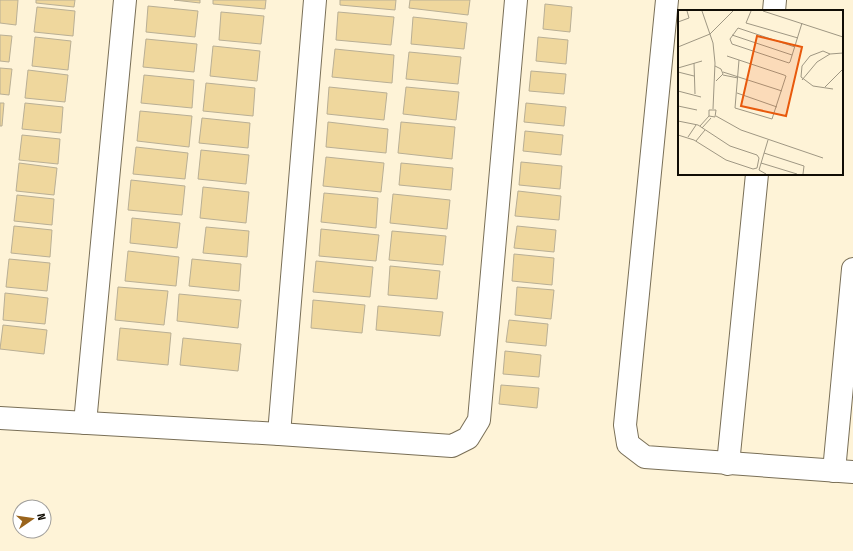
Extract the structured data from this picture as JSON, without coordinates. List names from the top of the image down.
{
  "north": "right"
}
